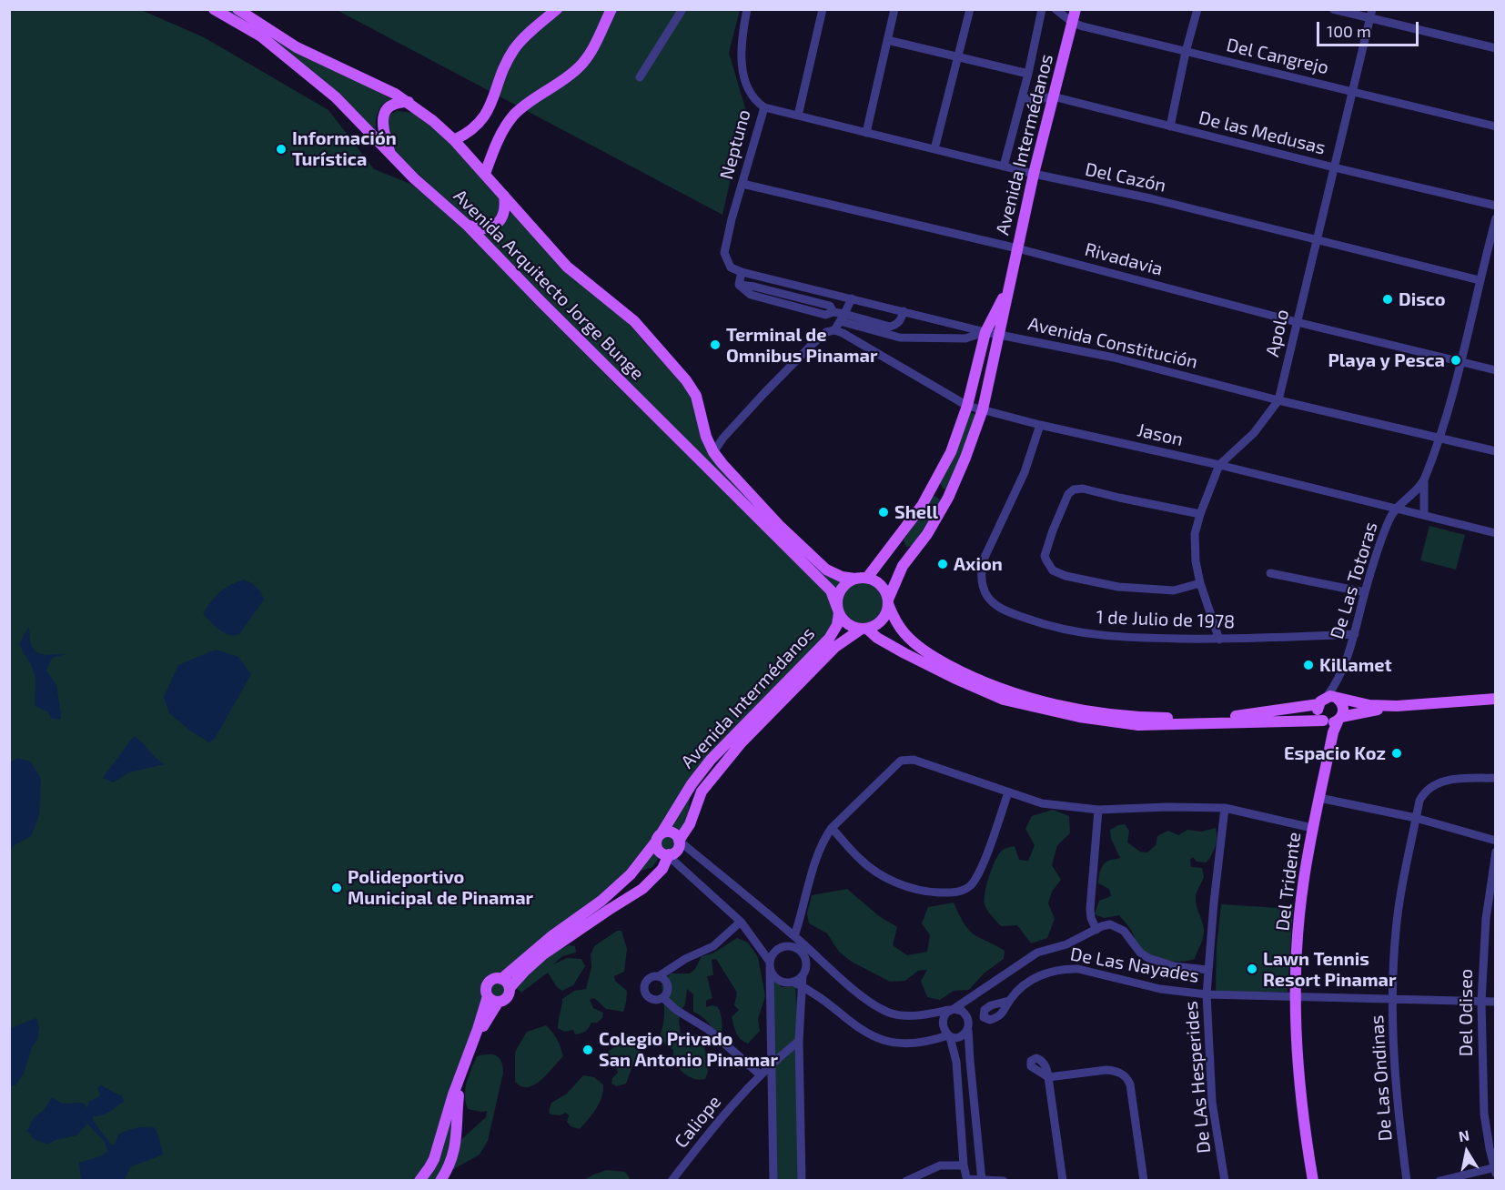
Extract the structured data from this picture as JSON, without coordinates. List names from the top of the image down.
{
  "streets": {
    "main road": ["Avenida Intermédanos", "Avenida Arquitecto Jorge Bunge", "Del Tridente"],
    "street": [
      "Del Cangrejo",
      "De las Medusas",
      "Neptuno",
      "Del Cazón",
      "Rivadavia",
      "Apolo",
      "Avenida Constitución",
      "Jason",
      "De Las Totoras",
      "1 de Julio de 1978",
      "De Las Nayades",
      "Del Odiseo",
      "De LAs Hesperides",
      "De Las Ondinas",
      "Caliope"
    ]
  },
  "crossings": [
    ["Del Cangrejo", "Avenida Intermédanos"],
    ["Del Cangrejo", "Apolo"],
    ["De las Medusas", "Avenida Intermédanos"],
    ["De las Medusas", "Apolo"],
    ["Neptuno", "Del Cazón"],
    ["Neptuno", "Rivadavia"],
    ["Neptuno", "Avenida Constitución"],
    ["Avenida Intermédanos", "Del Cazón"],
    ["Avenida Intermédanos", "Rivadavia"],
    ["Avenida Intermédanos", "Avenida Arquitecto Jorge Bunge"],
    ["Avenida Intermédanos", "Avenida Constitución"],
    ["Avenida Intermédanos", "Jason"],
    ["Avenida Intermédanos", "De Las Nayades"],
    ["Del Cazón", "Apolo"],
    ["Del Cazón", "De Las Totoras"],
    ["Rivadavia", "Apolo"],
    ["Rivadavia", "De Las Totoras"],
    ["Apolo", "Avenida Constitución"],
    ["Apolo", "Jason"],
    ["Apolo", "1 de Julio de 1978"],
    ["Avenida Constitución", "De Las Totoras"],
    ["Jason", "De Las Totoras"],
    ["Jason", "1 de Julio de 1978"],
    ["De Las Totoras", "1 de Julio de 1978"],
    ["De Las Totoras", "Del Tridente"],
    ["Del Tridente", "De Las Nayades"],
    ["De Las Nayades", "Del Odiseo"],
    ["De Las Nayades", "De LAs Hesperides"],
    ["De Las Nayades", "De Las Ondinas"]
  ],
  "places": [
    "Información Turística",
    "Disco",
    "Terminal de Omnibus Pinamar",
    "Playa y Pesca",
    "Shell",
    "Axion",
    "Killamet",
    "Espacio Koz",
    "Polideportivo Municipal de Pinamar",
    "Lawn Tennis Resort Pinamar",
    "Colegio Privado San Antonio Pinamar"
  ],
  "scale_bar": "100 m",
  "north": "top"
}
